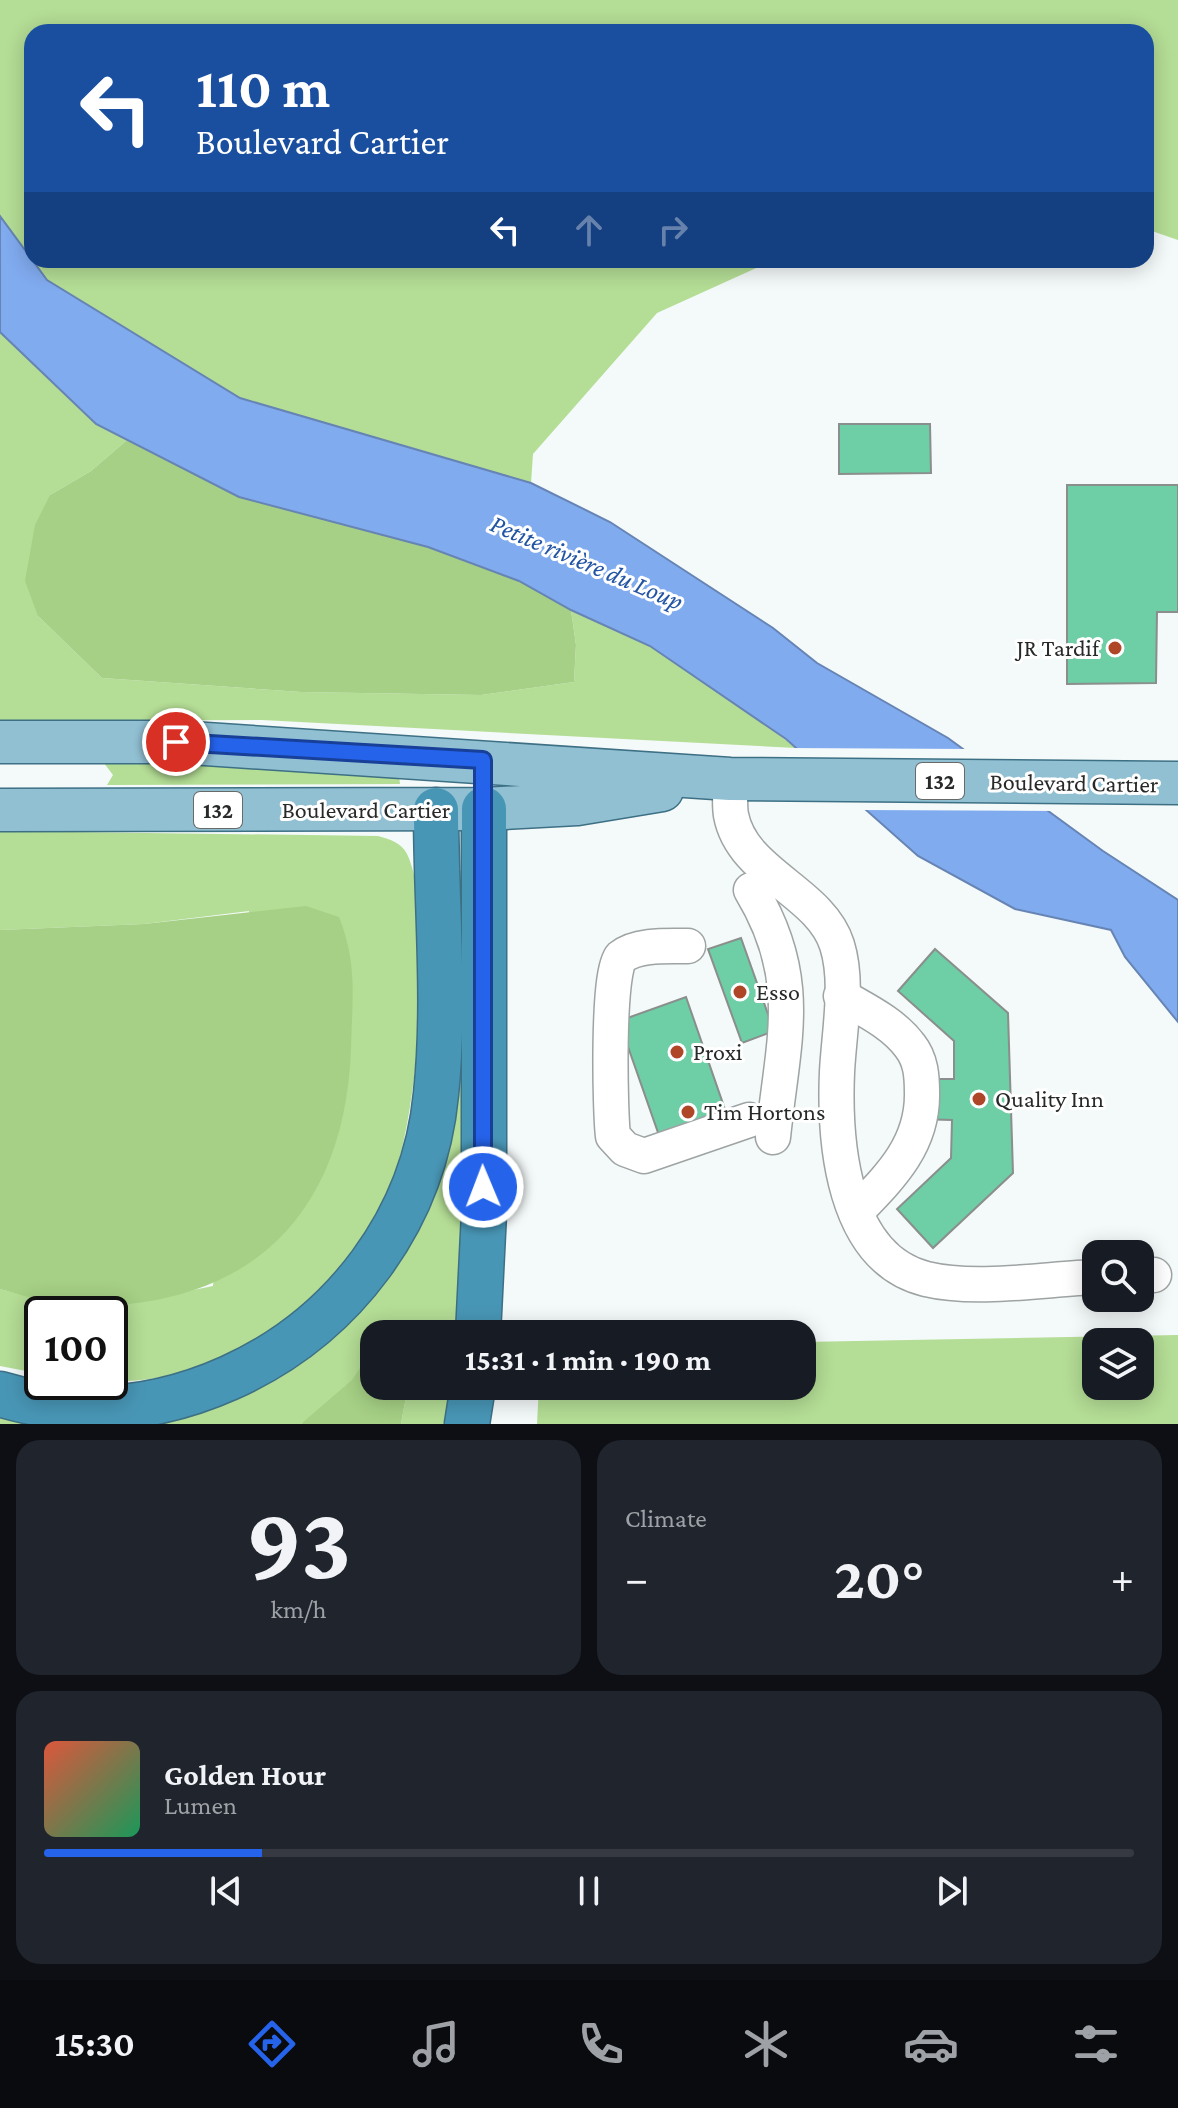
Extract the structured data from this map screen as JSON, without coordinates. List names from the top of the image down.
{
  "streets": {
    "main road": ["132", "Boulevard Cartier"]
  },
  "water": ["Petite rivière du Loup"],
  "places": [
    "JR Tardif",
    "Esso",
    "Proxi",
    "Quality Inn",
    "Tim Hortons"
  ],
  "page": {
    "turn": ["110 m", "Boulevard Cartier"],
    "limit": "100",
    "trip": "15:31 · 1 min · 190 m",
    "tile": [
      ["93", "km/h"],
      "Climate"
    ],
    "heat": ["−", "20°", "+"],
    "song": ["Golden Hour", "Lumen"],
    "tabs": "15:30"
  }
}
